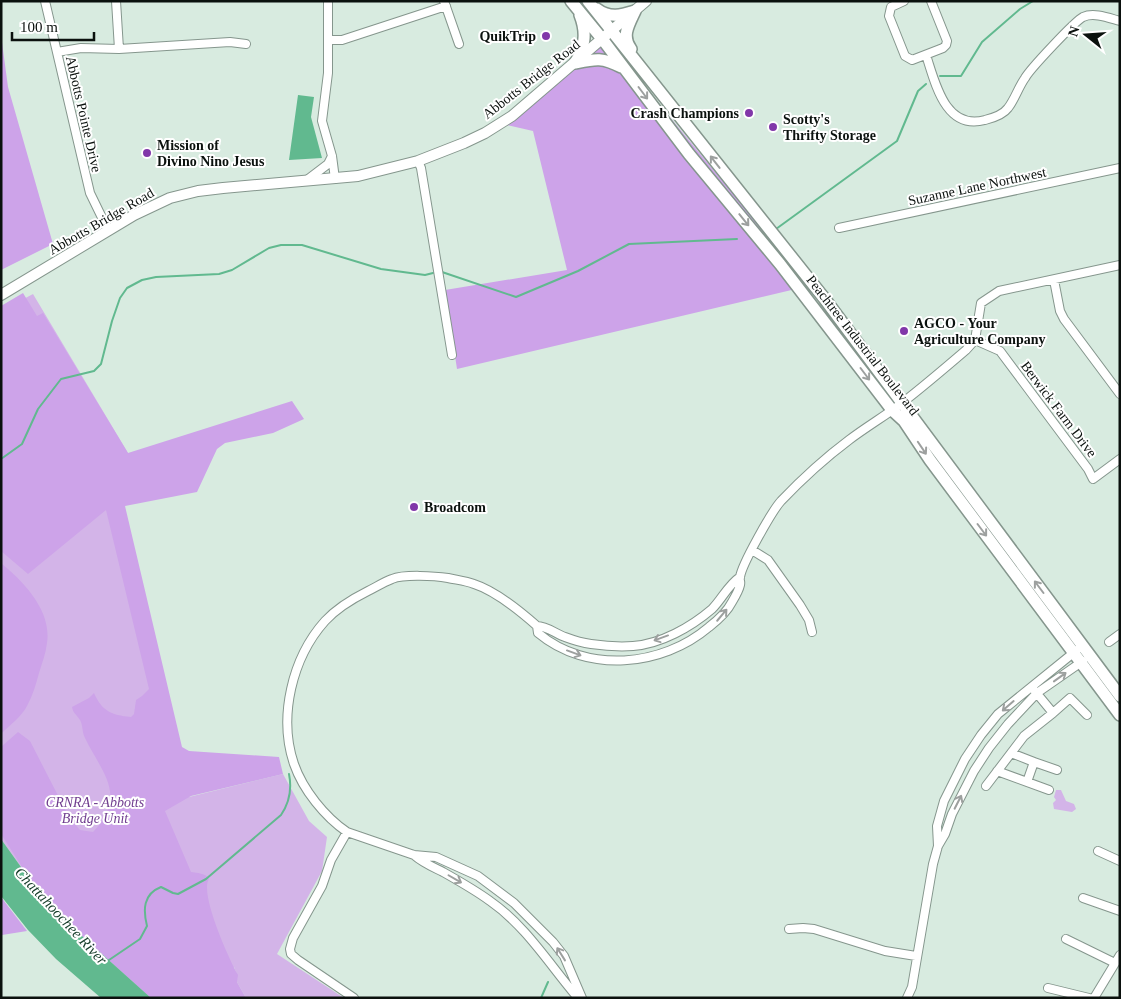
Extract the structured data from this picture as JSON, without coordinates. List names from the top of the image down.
{
  "streets": {
    "highway": ["Peachtree Industrial Boulevard"],
    "main road": ["Abbotts Bridge Road"],
    "street": ["Abbotts Pointe Drive", "Suzanne Lane Northwest", "Berwick Farm Drive"]
  },
  "crossings": [
    ["Abbotts Bridge Road", "Abbotts Pointe Drive"],
    ["Abbotts Bridge Road", "Peachtree Industrial Boulevard"]
  ],
  "water": ["Chattahoochee River"],
  "parks": ["CRNRA - Abbotts Bridge Unit"],
  "places": [
    "QuikTrip",
    "Crash Champions",
    "Scotty's Thrifty Storage",
    "Mission of Divino Nino Jesus",
    "AGCO - Your Agriculture Company",
    "Broadcom"
  ],
  "scale_bar": "100 m",
  "north": "left"
}
